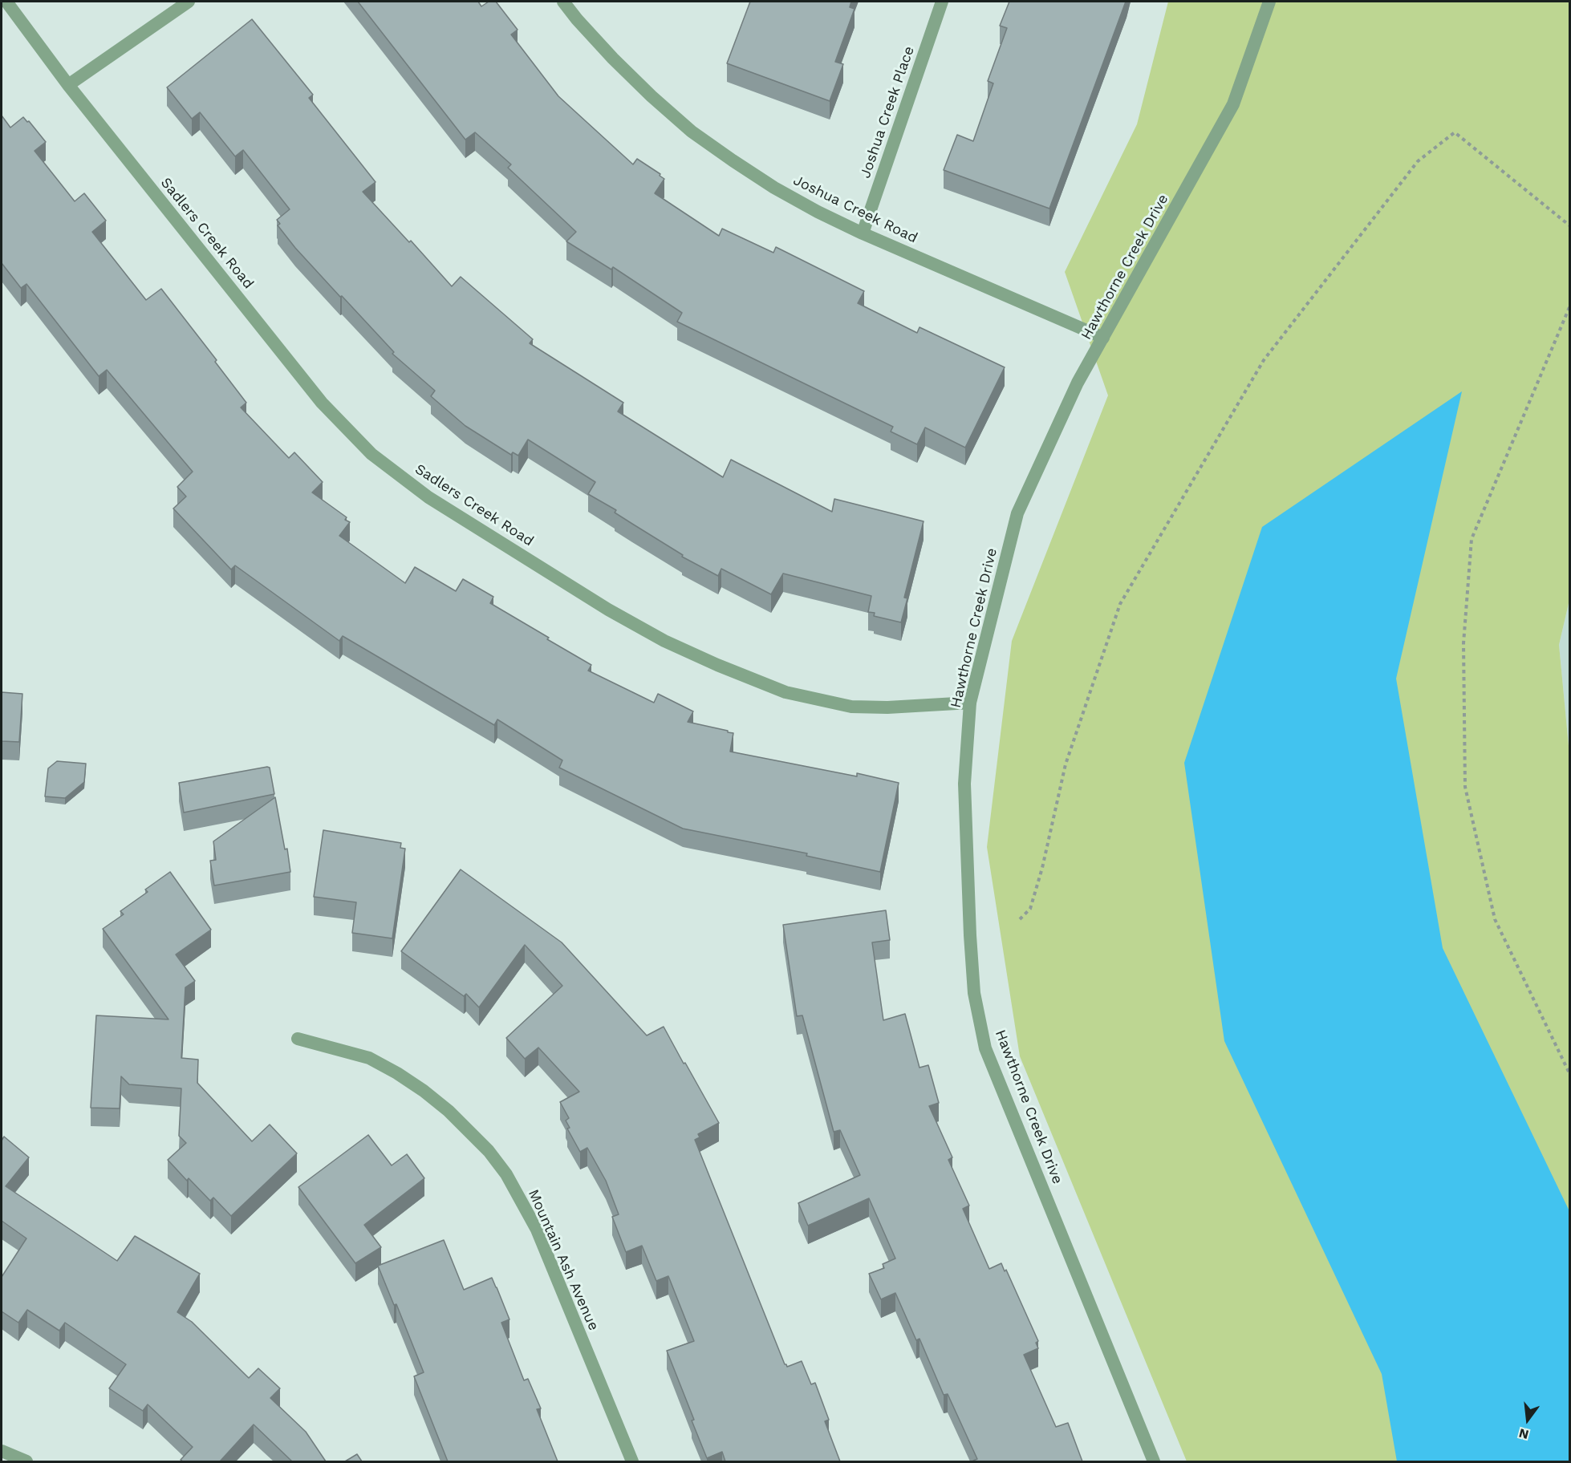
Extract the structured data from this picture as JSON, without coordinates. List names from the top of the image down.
{
  "streets": {
    "street": [
      "Joshua Creek Place",
      "Joshua Creek Road",
      "Sadlers Creek Road",
      "Hawthorne Creek Drive",
      "Mountain Ash Avenue"
    ]
  },
  "crossings": [
    ["Joshua Creek Place", "Joshua Creek Road"],
    ["Joshua Creek Road", "Hawthorne Creek Drive"],
    ["Sadlers Creek Road", "Hawthorne Creek Drive"]
  ],
  "north": "bottom"
}
